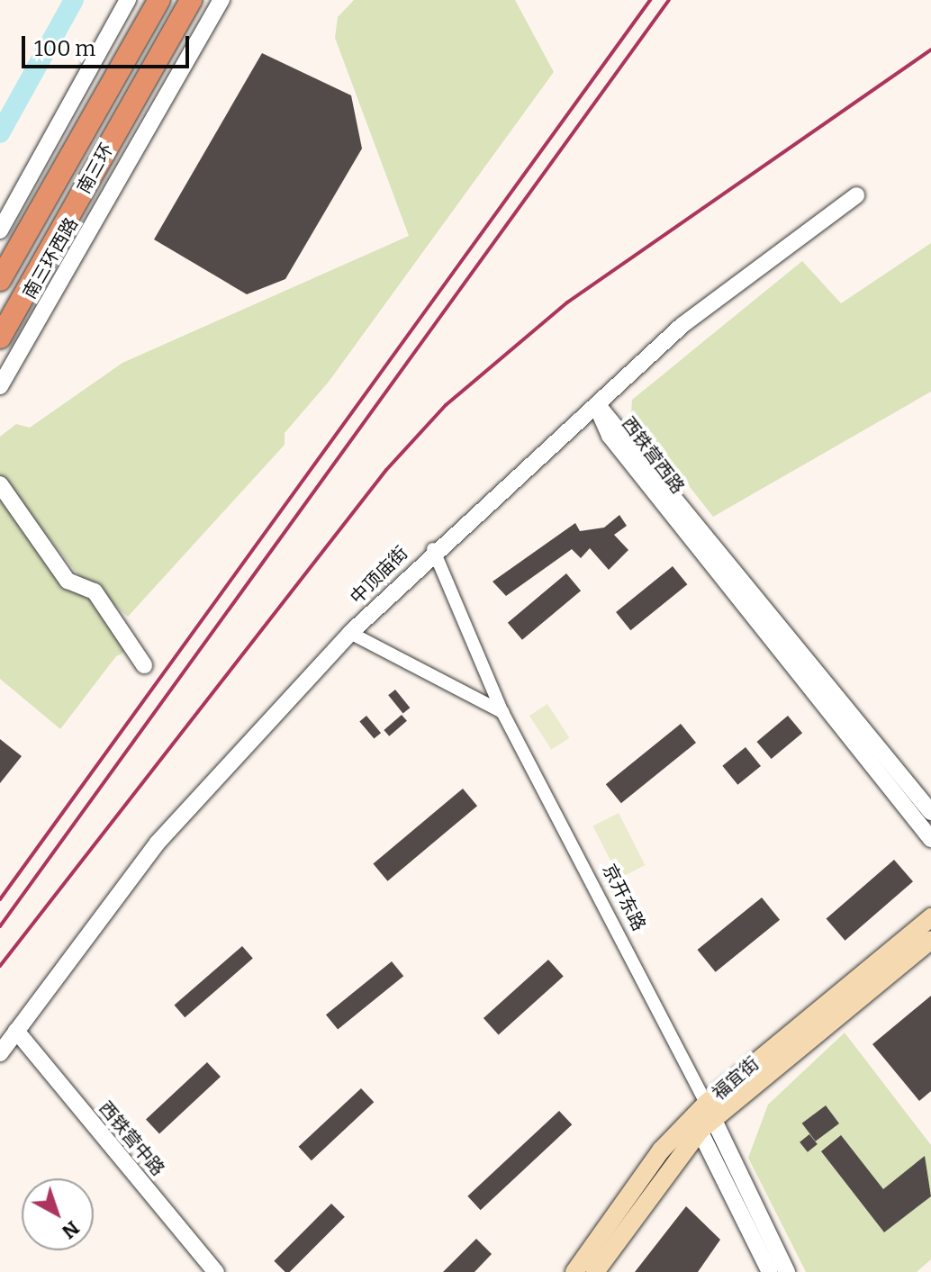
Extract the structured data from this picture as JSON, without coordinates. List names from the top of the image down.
{
  "streets": {
    "highway": ["南三环"],
    "main road": ["福宜街"],
    "street": [
      "南三环西路",
      "西铁营西路",
      "中顶庙街",
      "京开东路",
      "西铁营中路"
    ]
  },
  "crossings": [
    ["西铁营西路", "中顶庙街"],
    ["中顶庙街", "西铁营中路"],
    ["京开东路", "福宜街"]
  ],
  "scale_bar": "100 m",
  "north": "bottom right"
}
